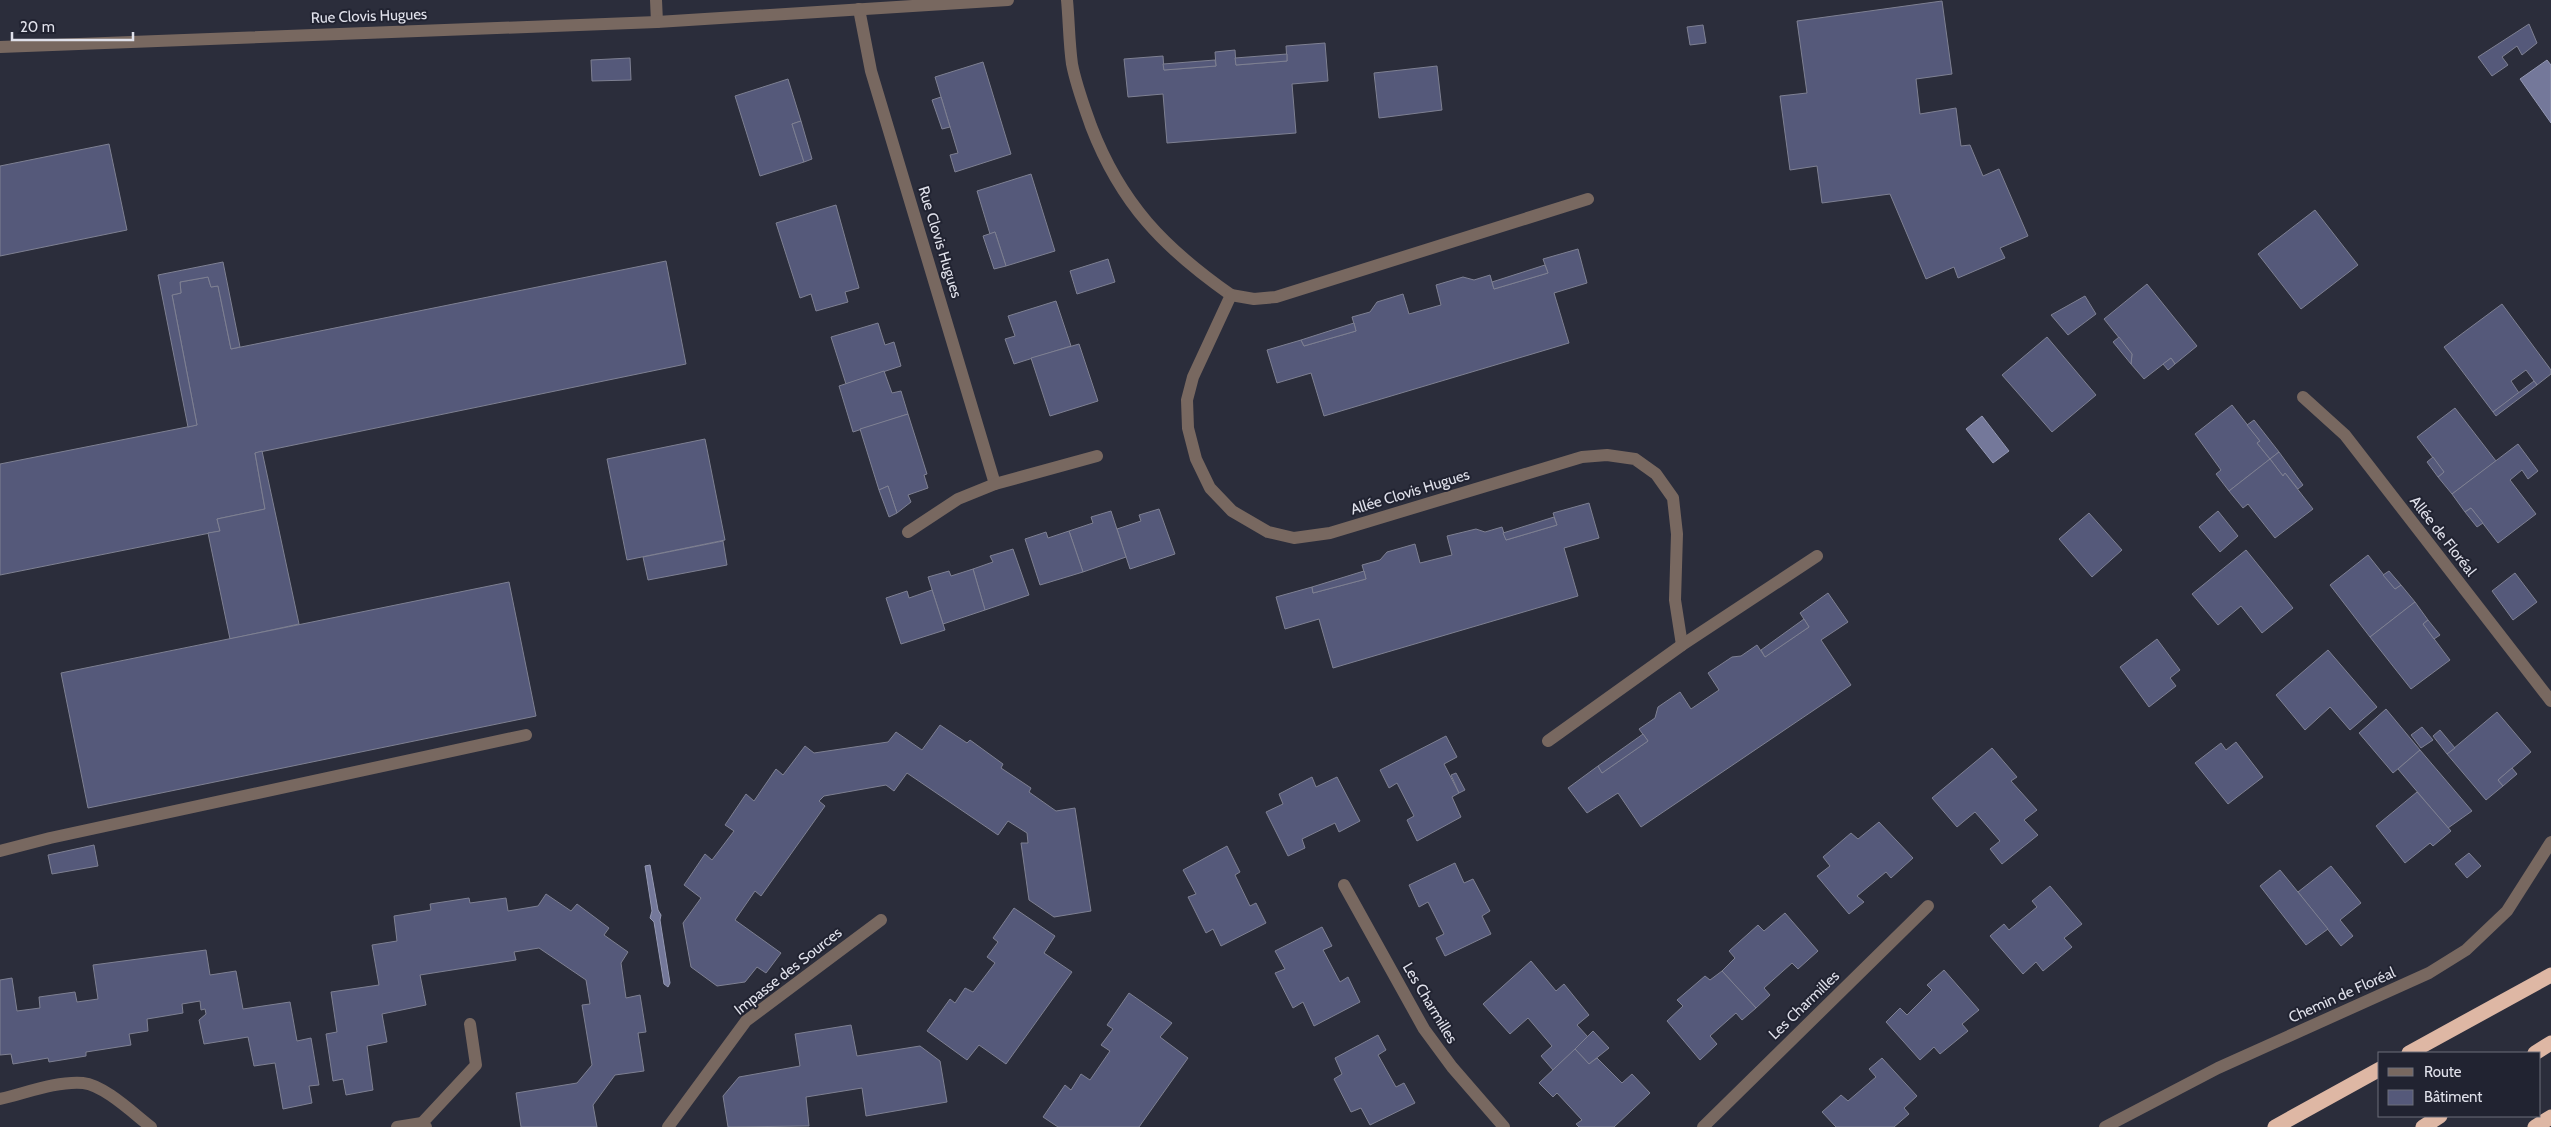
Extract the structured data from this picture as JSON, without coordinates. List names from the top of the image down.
{
  "streets": {
    "street": [
      "Rue Clovis Hugues",
      "Allée Clovis Hugues",
      "Allée de Floréal",
      "Impasse des Sources",
      "Chemin de Floréal",
      "Les Charmilles"
    ]
  },
  "legend": ["Route", "Bâtiment"],
  "scale_bar": "20 m"
}
